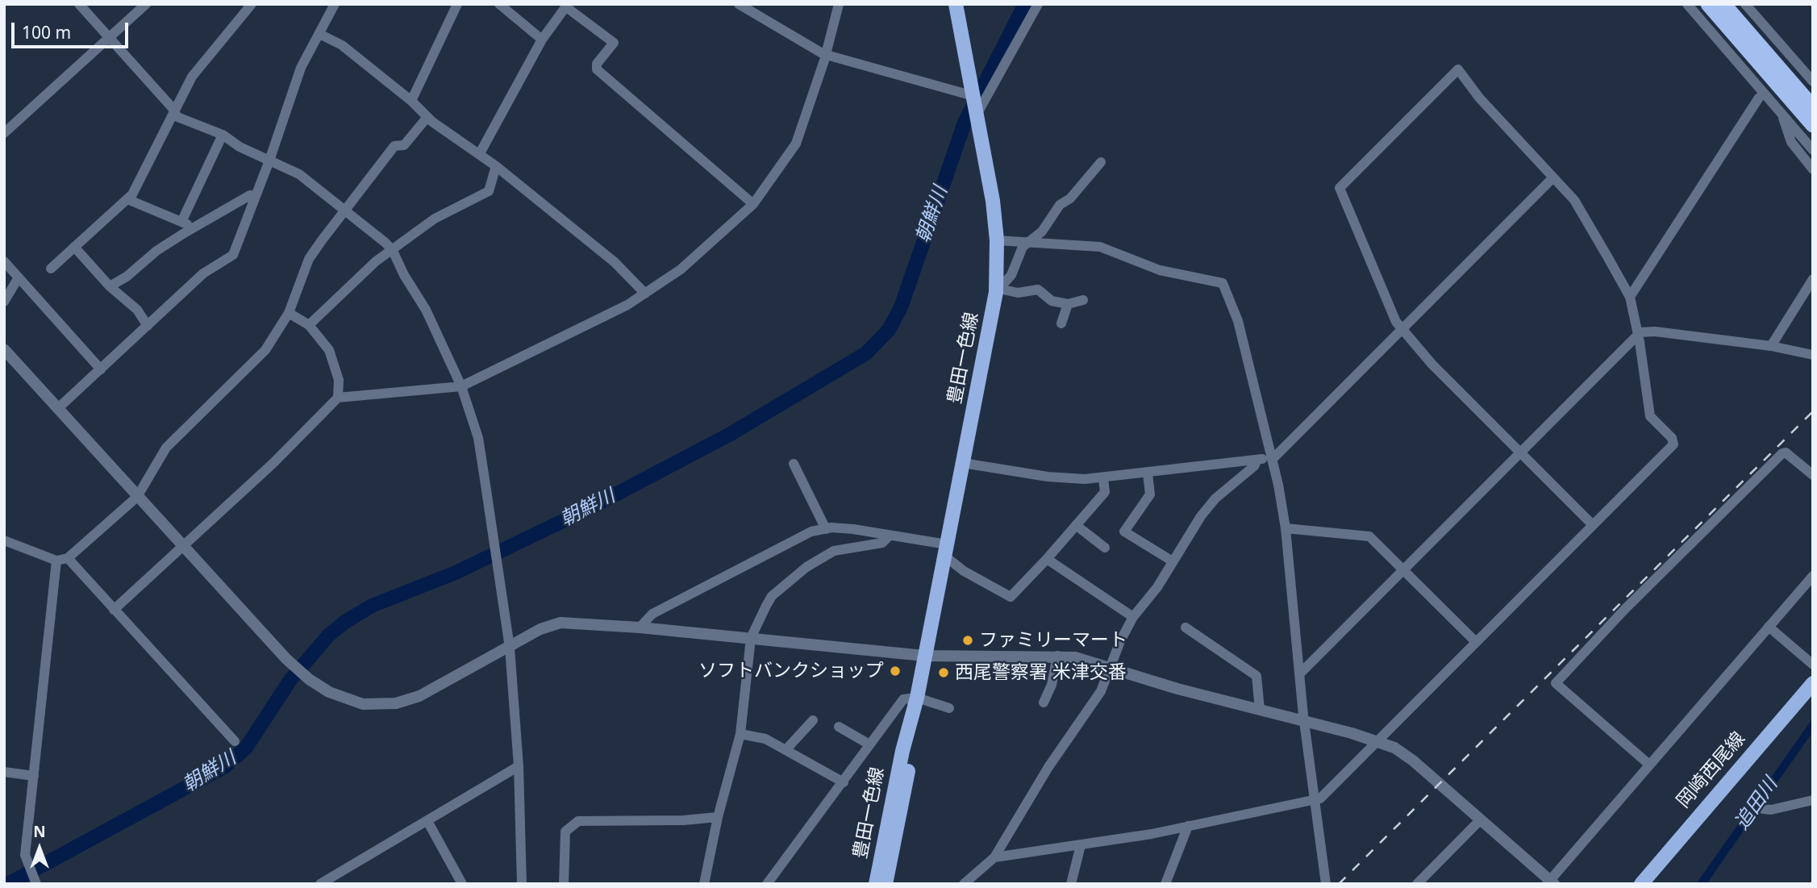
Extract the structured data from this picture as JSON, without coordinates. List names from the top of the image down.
{
  "streets": {
    "main road": ["豊田一色線", "岡崎西尾線"]
  },
  "water": ["朝鮮川", "追田川"],
  "places": ["ファミリーマート", "ソフトバンクショップ", "西尾警察署 米津交番"],
  "scale_bar": "100 m",
  "north": "top"
}
